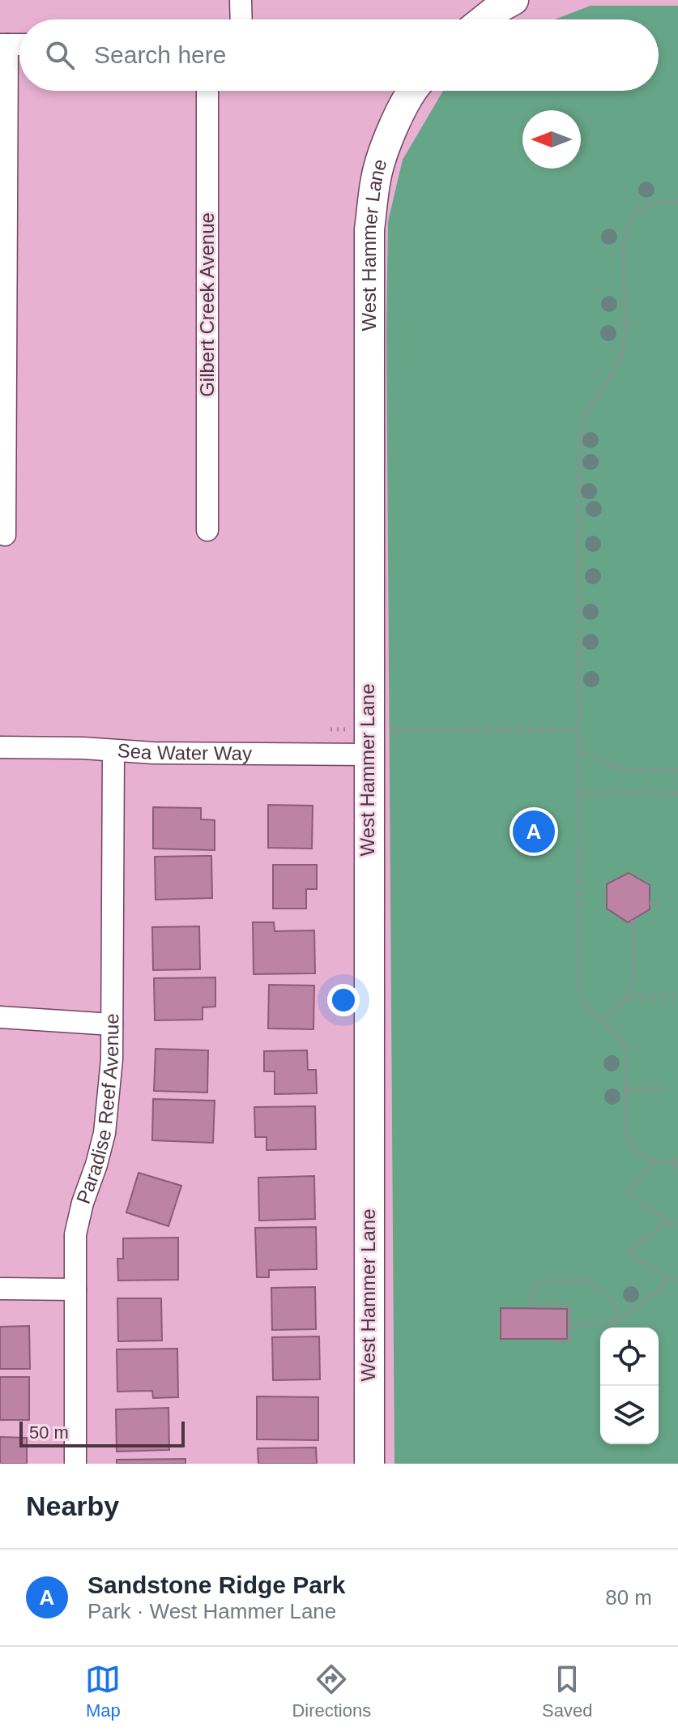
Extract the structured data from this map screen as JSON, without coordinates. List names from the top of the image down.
{
  "streets": {
    "street": [
      "West Hammer Lane",
      "Gilbert Creek Avenue",
      "Sea Water Way",
      "Paradise Reef Avenue"
    ]
  },
  "crossings": [
    ["West Hammer Lane", "Sea Water Way"],
    ["Sea Water Way", "Paradise Reef Avenue"]
  ],
  "scale_bar": "50 m",
  "north": "left",
  "page": {
    "search": "Search here",
    "pins": "A",
    "scale": "50 m",
    "heading": "Nearby",
    "list": [
      {
        "mark": "A",
        "name": "Sandstone Ridge Park",
        "note": "Park · West Hammer Lane",
        "value": "80 m"
      }
    ],
    "nav": ["Map", "Directions", "Saved"]
  }
}
